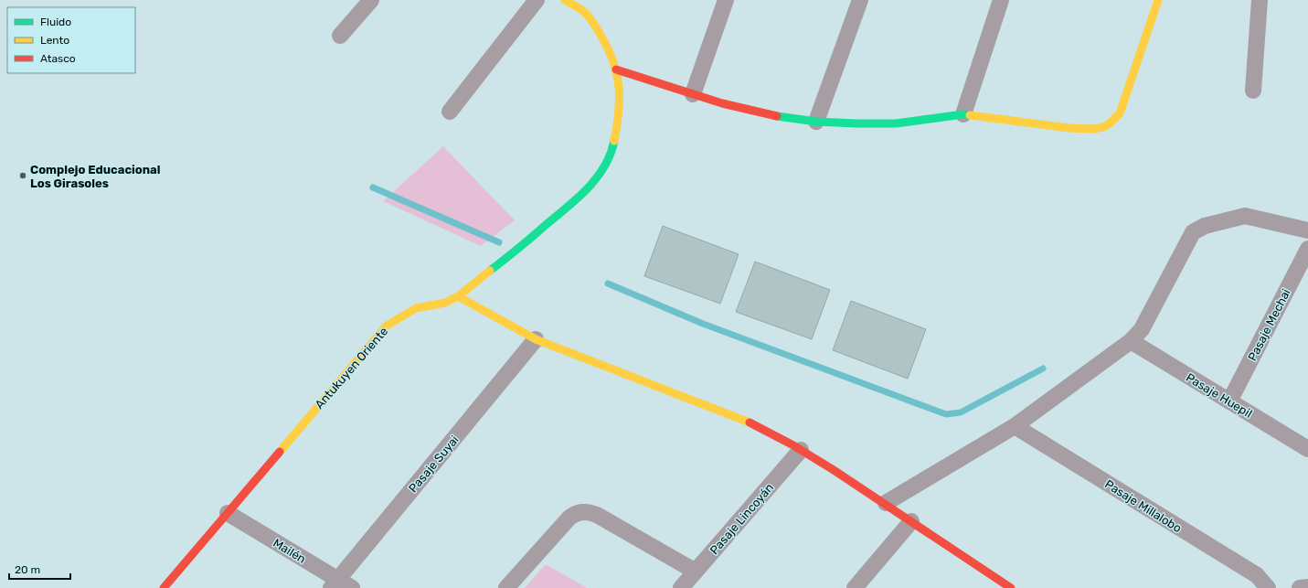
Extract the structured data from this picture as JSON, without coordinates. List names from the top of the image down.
{
  "streets": {
    "street": [
      "Pasaje Mechai",
      "Antukuyen Oriente",
      "Pasaje Huepil",
      "Pasaje Suyai",
      "Pasaje Millalobo",
      "Pasaje Lincoyán",
      "Mailén"
    ]
  },
  "crossings": [
    ["Pasaje Mechai", "Pasaje Huepil"],
    ["Antukuyen Oriente", "Mailén"],
    ["Pasaje Suyai", "Mailén"]
  ],
  "places": ["Complejo Educacional Los Girasoles"],
  "legend": ["Fluido", "Lento", "Atasco"],
  "scale_bar": "20 m"
}
